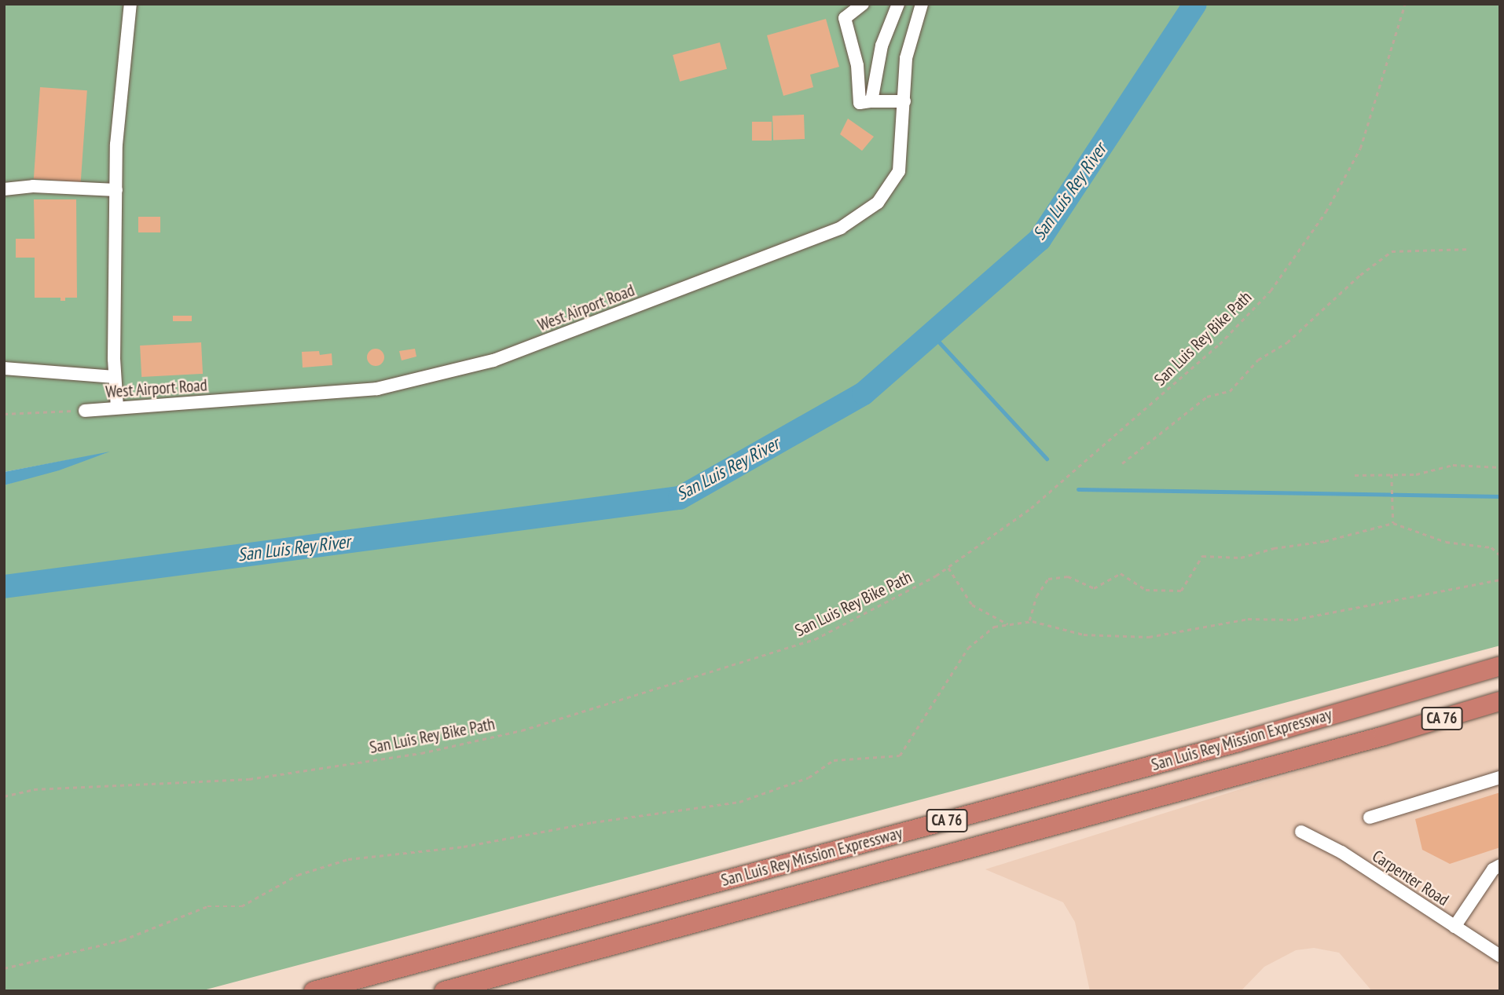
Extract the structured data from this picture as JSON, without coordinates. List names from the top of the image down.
{
  "streets": {
    "highway": ["CA 76", "San Luis Rey Mission Expressway"],
    "street": ["West Airport Road", "Carpenter Road"],
    "path": ["San Luis Rey Bike Path"]
  },
  "water": ["San Luis Rey River"]
}
